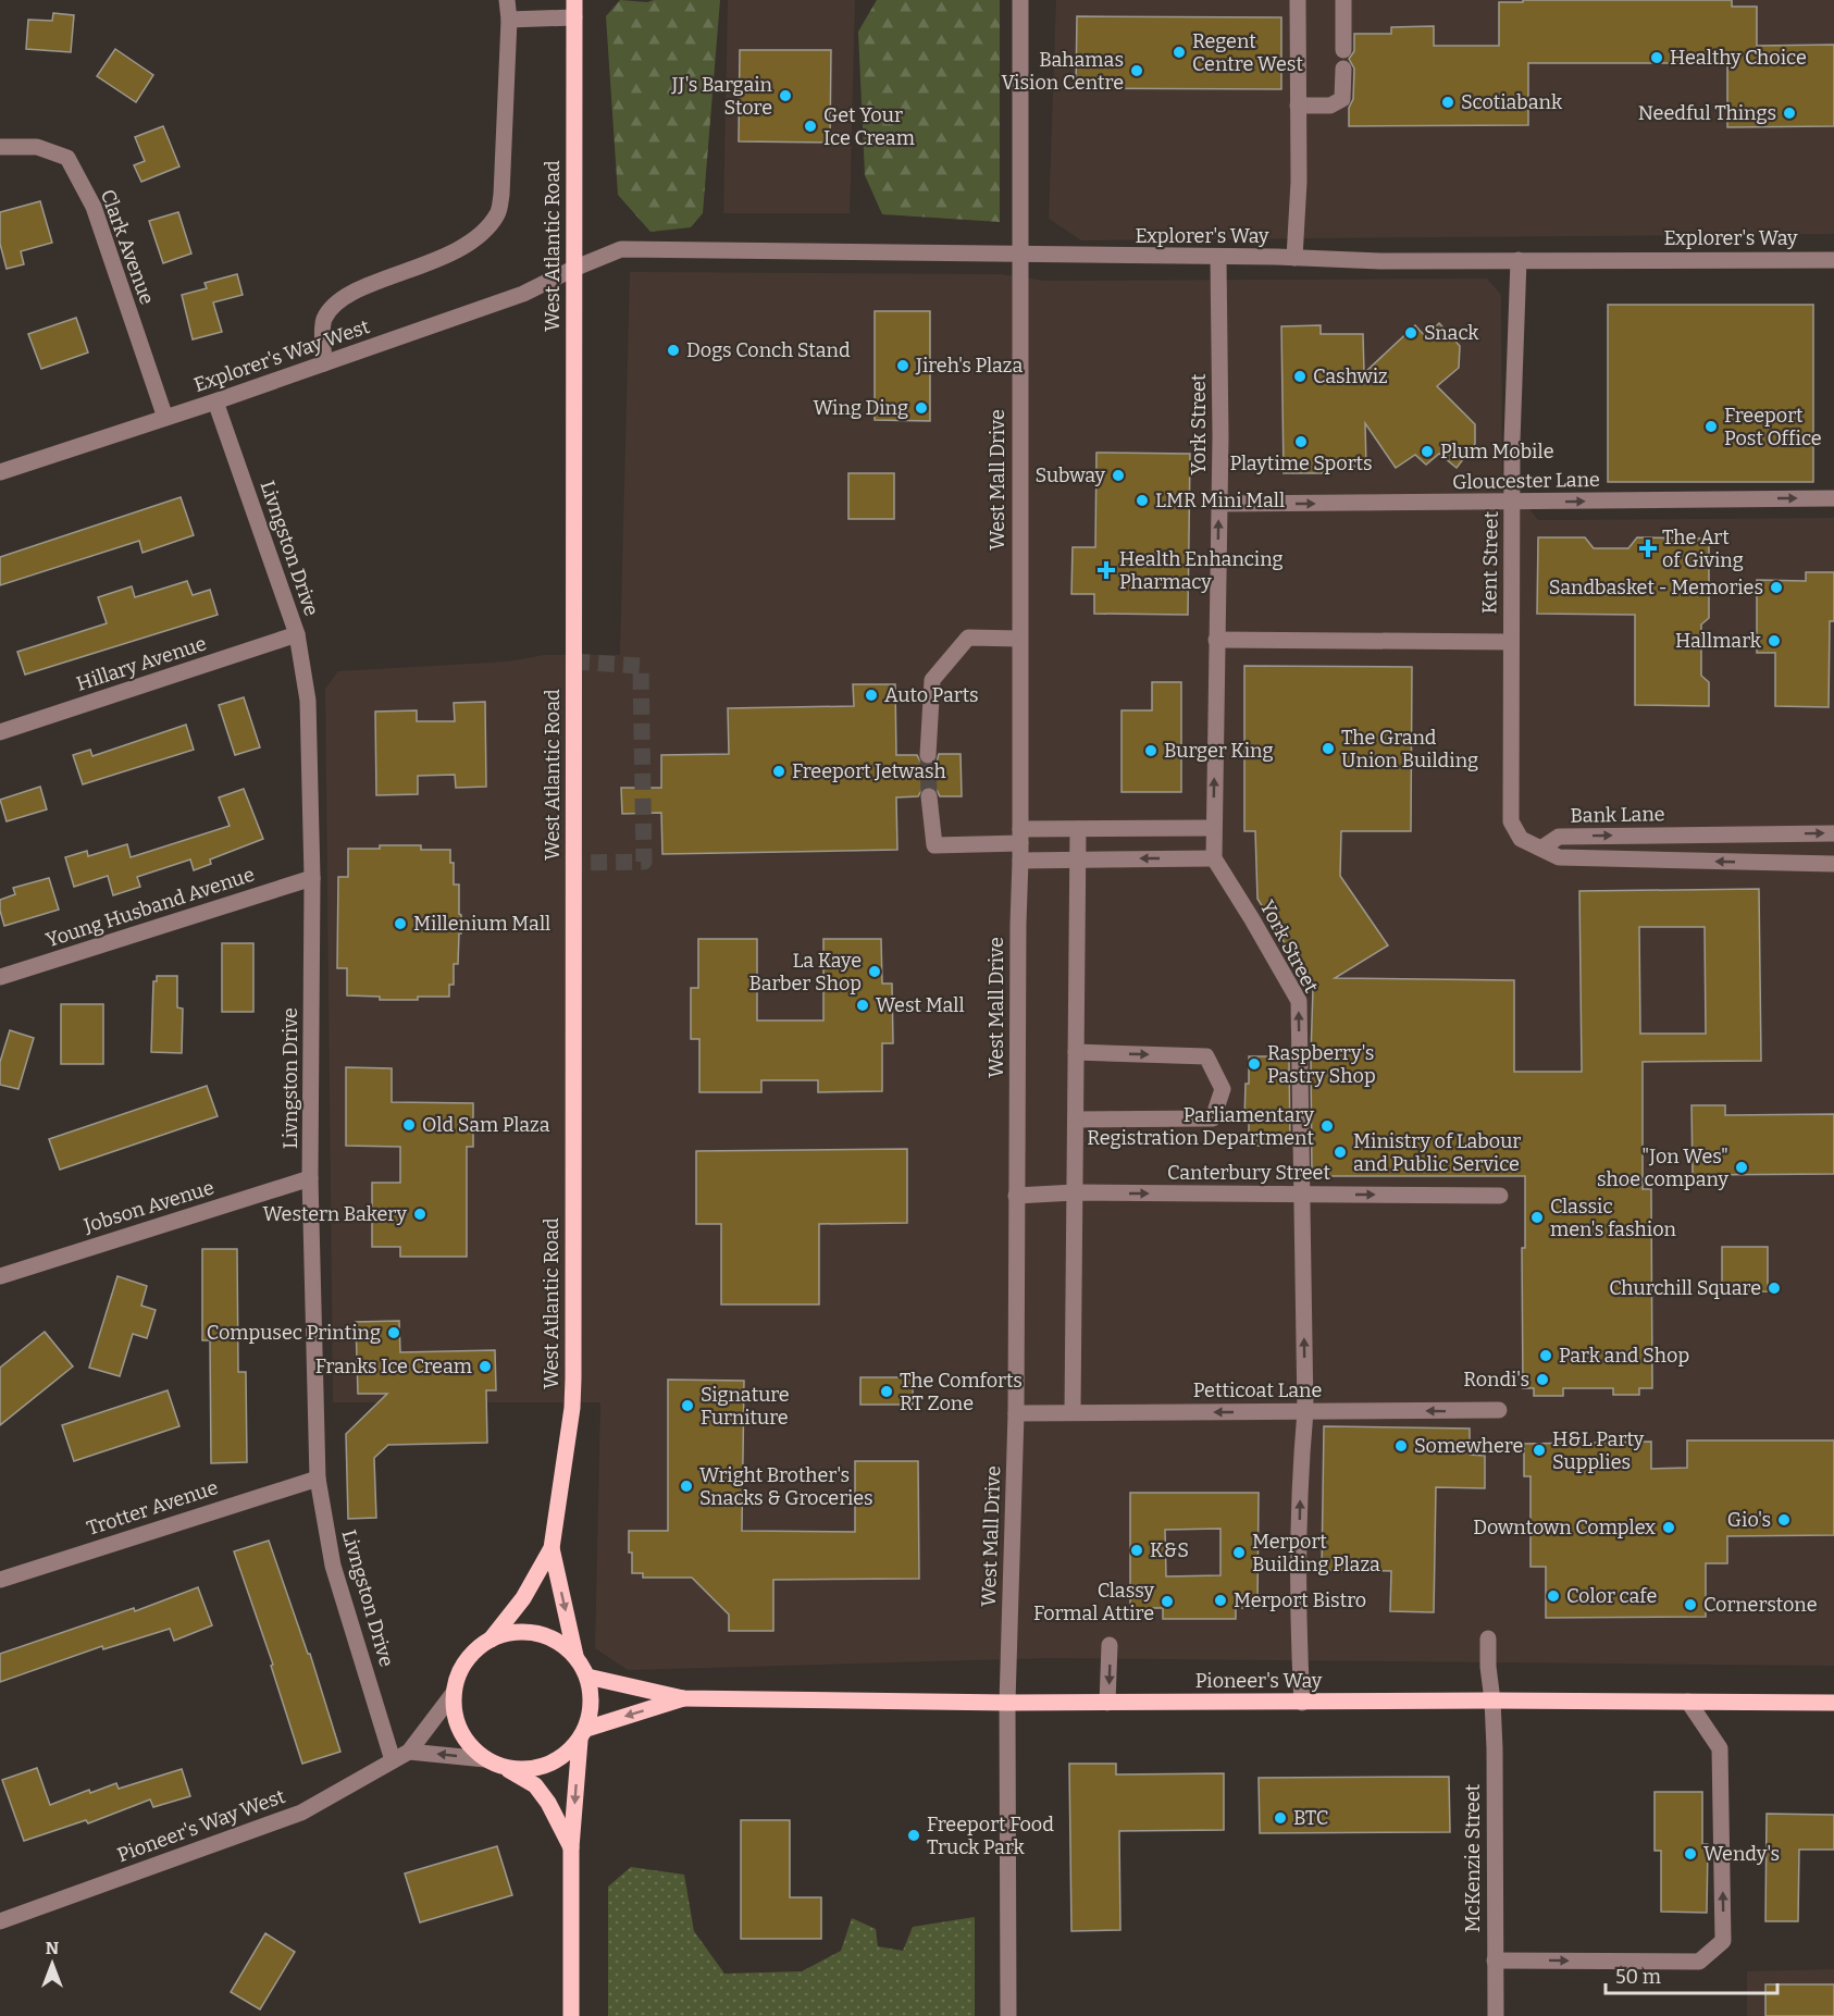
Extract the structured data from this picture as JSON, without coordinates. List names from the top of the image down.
{
  "streets": {
    "main road": ["West Atlantic Road", "Pioneer's Way"],
    "street": [
      "Explorer's Way",
      "Clark Avenue",
      "Explorer's Way West",
      "York Street",
      "West Mall Drive",
      "Gloucester Lane",
      "Livngston Drive",
      "Kent Street",
      "Hillary Avenue",
      "Bank Lane",
      "Young Husband Avenue",
      "Canterbury Street",
      "Jobson Avenue",
      "Petticoat Lane",
      "Trotter Avenue",
      "Pioneer's Way West",
      "McKenzie Street"
    ]
  },
  "crossings": [
    ["Explorer's Way", "West Atlantic Road"],
    ["Explorer's Way", "Explorer's Way West"],
    ["Explorer's Way", "York Street"],
    ["Explorer's Way", "West Mall Drive"],
    ["Explorer's Way", "Kent Street"],
    ["West Atlantic Road", "Explorer's Way West"],
    ["West Atlantic Road", "Pioneer's Way"],
    ["West Atlantic Road", "Pioneer's Way West"],
    ["Clark Avenue", "Explorer's Way West"],
    ["Explorer's Way West", "Livngston Drive"],
    ["York Street", "Gloucester Lane"],
    ["York Street", "Canterbury Street"],
    ["York Street", "Petticoat Lane"],
    ["York Street", "Pioneer's Way"],
    ["West Mall Drive", "Canterbury Street"],
    ["West Mall Drive", "Petticoat Lane"],
    ["West Mall Drive", "Pioneer's Way"],
    ["Gloucester Lane", "Kent Street"],
    ["Livngston Drive", "Hillary Avenue"],
    ["Livngston Drive", "Young Husband Avenue"],
    ["Livngston Drive", "Jobson Avenue"],
    ["Livngston Drive", "Trotter Avenue"],
    ["Livngston Drive", "Pioneer's Way West"],
    ["Kent Street", "Bank Lane"],
    ["Pioneer's Way", "Pioneer's Way West"],
    ["Pioneer's Way", "McKenzie Street"]
  ],
  "one_way": ["York Street", "Canterbury Street", "Petticoat Lane"],
  "places": {
    "other": [
      "Regent Centre West",
      "Healthy Choice",
      "Bahamas Vision Centre",
      "JJ's Bargain Store",
      "Scotiabank",
      "Needful Things",
      "Get Your Ice Cream",
      "Snack",
      "Dogs Conch Stand",
      "Jireh's Plaza",
      "Cashwiz",
      "Wing Ding",
      "Freeport Post Office",
      "Playtime Sports",
      "Plum Mobile",
      "Subway",
      "LMR Mini Mall",
      "Sandbasket - Memories",
      "Hallmark",
      "Auto Parts",
      "The Grand Union Building",
      "Burger King",
      "Freeport Jetwash",
      "Millenium Mall",
      "La Kaye Barber Shop",
      "West Mall",
      "Raspberry's Pastry Shop",
      "Old Sam Plaza",
      "Parliamentary Registration Department",
      "Ministry of Labour and Public Service",
      "\"Jon Wes\" shoe company",
      "Western Bakery",
      "Classic men's fashion",
      "Churchill Square",
      "Compusec Printing",
      "Park and Shop",
      "Franks Ice Cream",
      "Rondi's",
      "The Comforts RT Zone",
      "Signature Furniture",
      "Somewhere",
      "H&L Party Supplies",
      "Wright Brother's Snacks & Groceries",
      "Gio's",
      "Downtown Complex",
      "K&S",
      "Merport Building Plaza",
      "Color cafe",
      "Merport Bistro",
      "Classy Formal Attire",
      "Cornerstone",
      "BTC",
      "Freeport Food Truck Park",
      "Wendy's"
    ],
    "health": ["The Art of Giving", "Health Enhancing Pharmacy"]
  },
  "scale_bar": "50 m",
  "north": "top"
}
